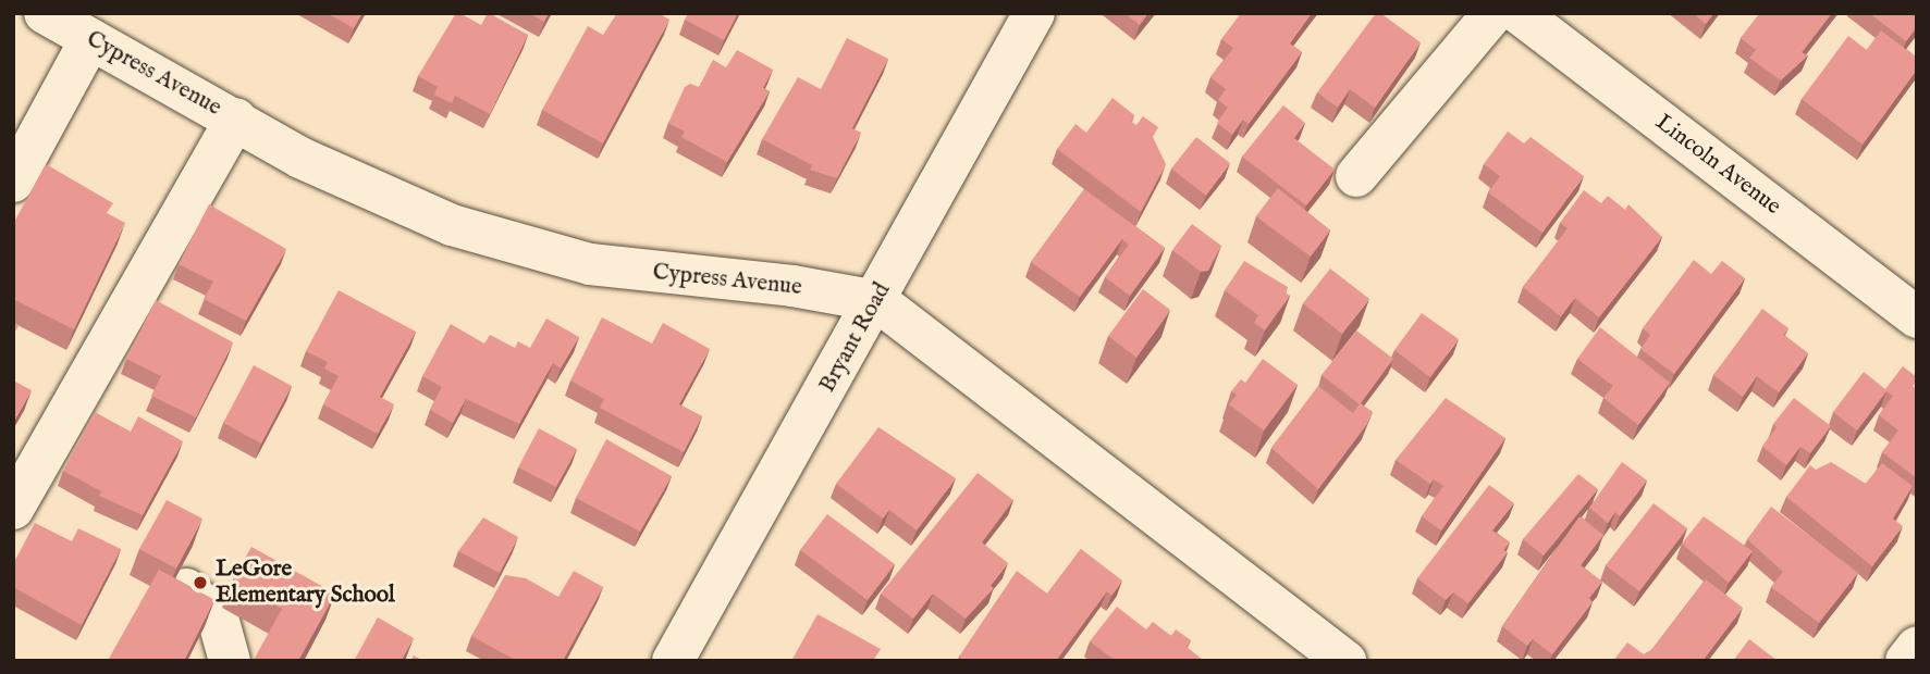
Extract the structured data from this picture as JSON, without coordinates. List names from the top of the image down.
{
  "streets": {
    "street": ["Cypress Avenue", "Lincoln Avenue", "Bryant Road"]
  },
  "crossings": [
    ["Cypress Avenue", "Bryant Road"]
  ],
  "places": ["LeGore Elementary School"]
}
